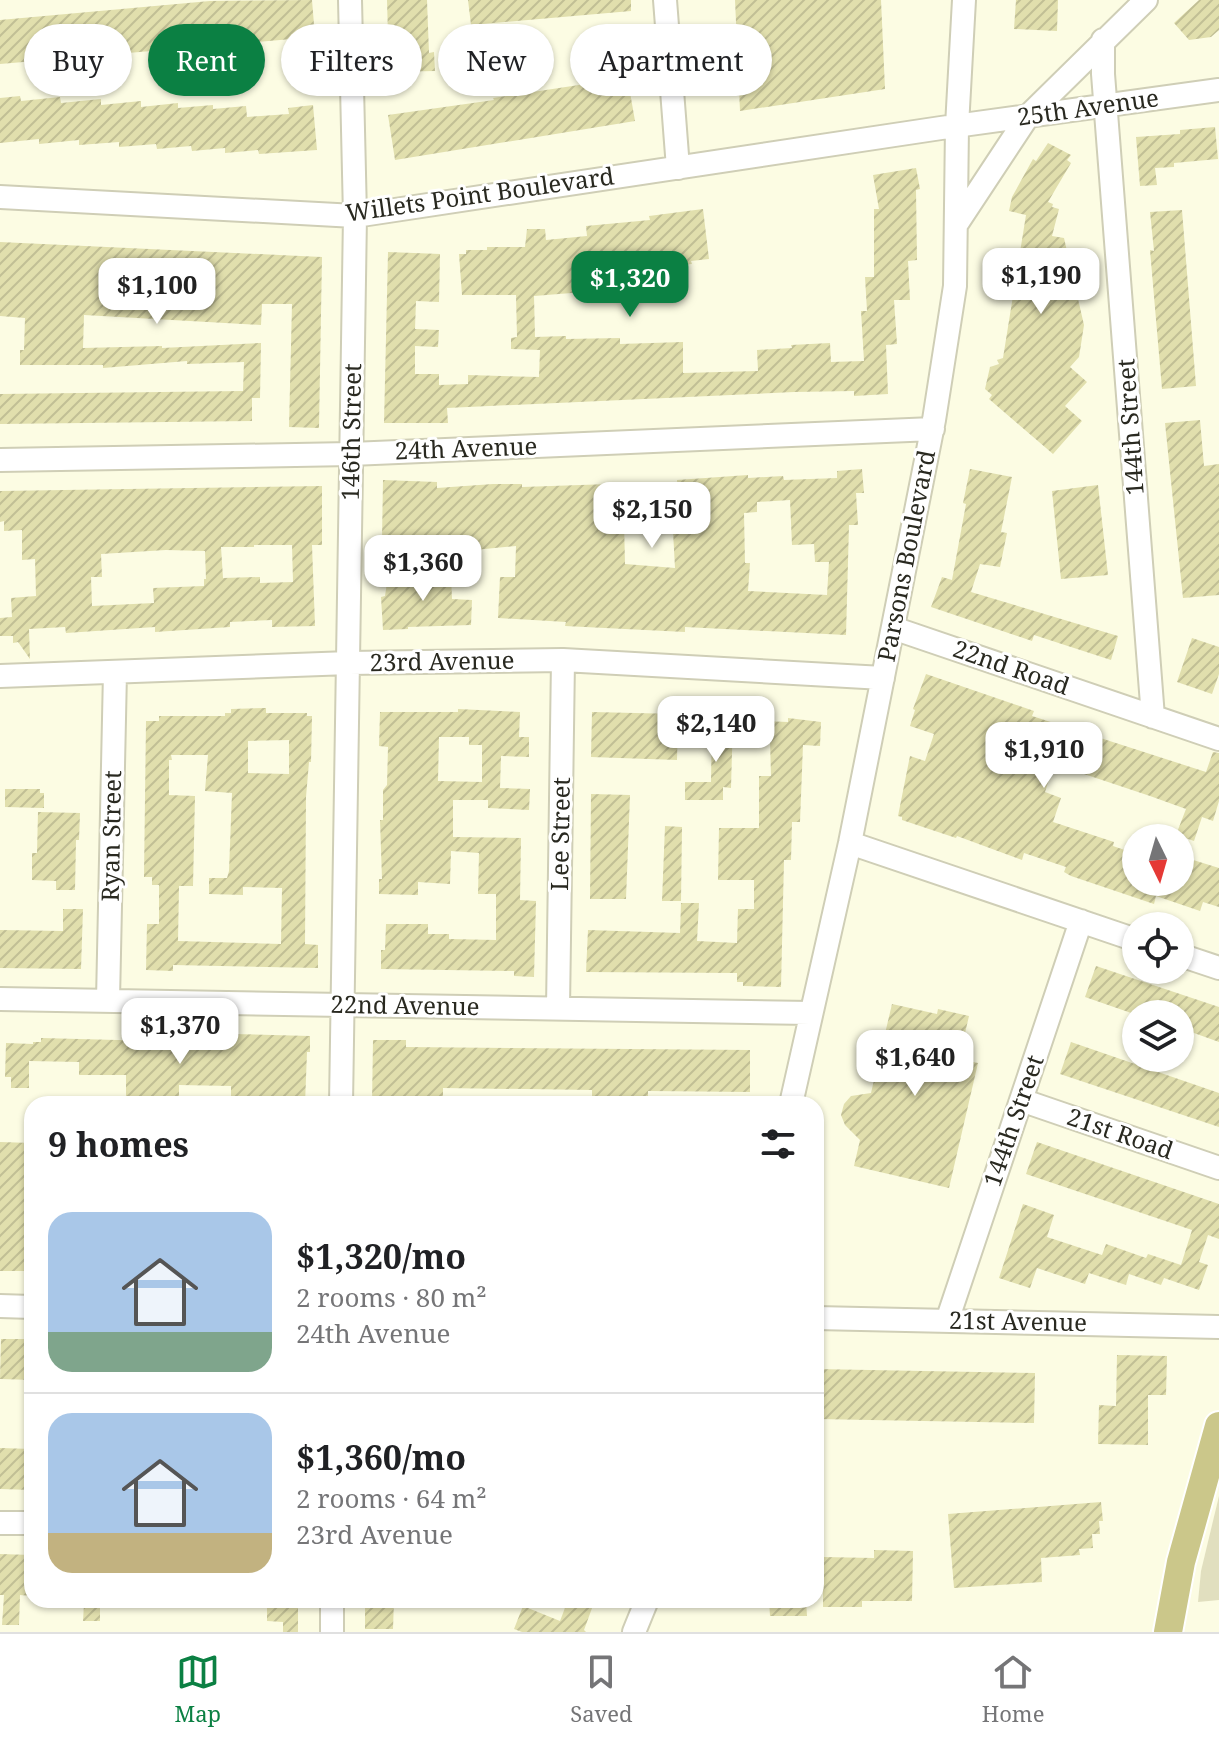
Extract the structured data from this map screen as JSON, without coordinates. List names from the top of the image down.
{
  "streets": {
    "street": [
      "25th Avenue",
      "Willets Point Boulevard",
      "144th Street",
      "146th Street",
      "24th Avenue",
      "Parsons Boulevard",
      "23rd Avenue",
      "22nd Road",
      "Lee Street",
      "Ryan Street",
      "22nd Avenue",
      "21st Road",
      "21st Avenue"
    ]
  },
  "crossings": [
    ["25th Avenue", "Willets Point Boulevard"],
    ["25th Avenue", "144th Street"],
    ["25th Avenue", "Parsons Boulevard"],
    ["Willets Point Boulevard", "146th Street"],
    ["Willets Point Boulevard", "Parsons Boulevard"],
    ["144th Street", "22nd Road"],
    ["144th Street", "21st Road"],
    ["144th Street", "21st Avenue"],
    ["146th Street", "24th Avenue"],
    ["146th Street", "23rd Avenue"],
    ["146th Street", "22nd Avenue"],
    ["24th Avenue", "Parsons Boulevard"],
    ["Parsons Boulevard", "23rd Avenue"],
    ["Parsons Boulevard", "22nd Road"],
    ["Parsons Boulevard", "22nd Avenue"],
    ["23rd Avenue", "Lee Street"],
    ["23rd Avenue", "Ryan Street"],
    ["Lee Street", "22nd Avenue"],
    ["Ryan Street", "22nd Avenue"]
  ],
  "north": "bottom",
  "page": {
    "chip": [
      "Buy",
      "Rent",
      "Filters",
      "New",
      "Apartment"
    ],
    "price": [
      "$1,190",
      "$1,320",
      "$1,100",
      "$2,150",
      "$1,360",
      "$2,140",
      "$1,910",
      "$1,370",
      "$1,640"
    ],
    "heading": "9 homes",
    "list": [
      {
        "name": "$1,320/mo",
        "note": "2 rooms · 80 m² · 24th Avenue"
      },
      {
        "name": "$1,360/mo",
        "note": "2 rooms · 64 m² · 23rd Avenue"
      }
    ],
    "tabs": ["Map", "Saved", "Home"]
  }
}
